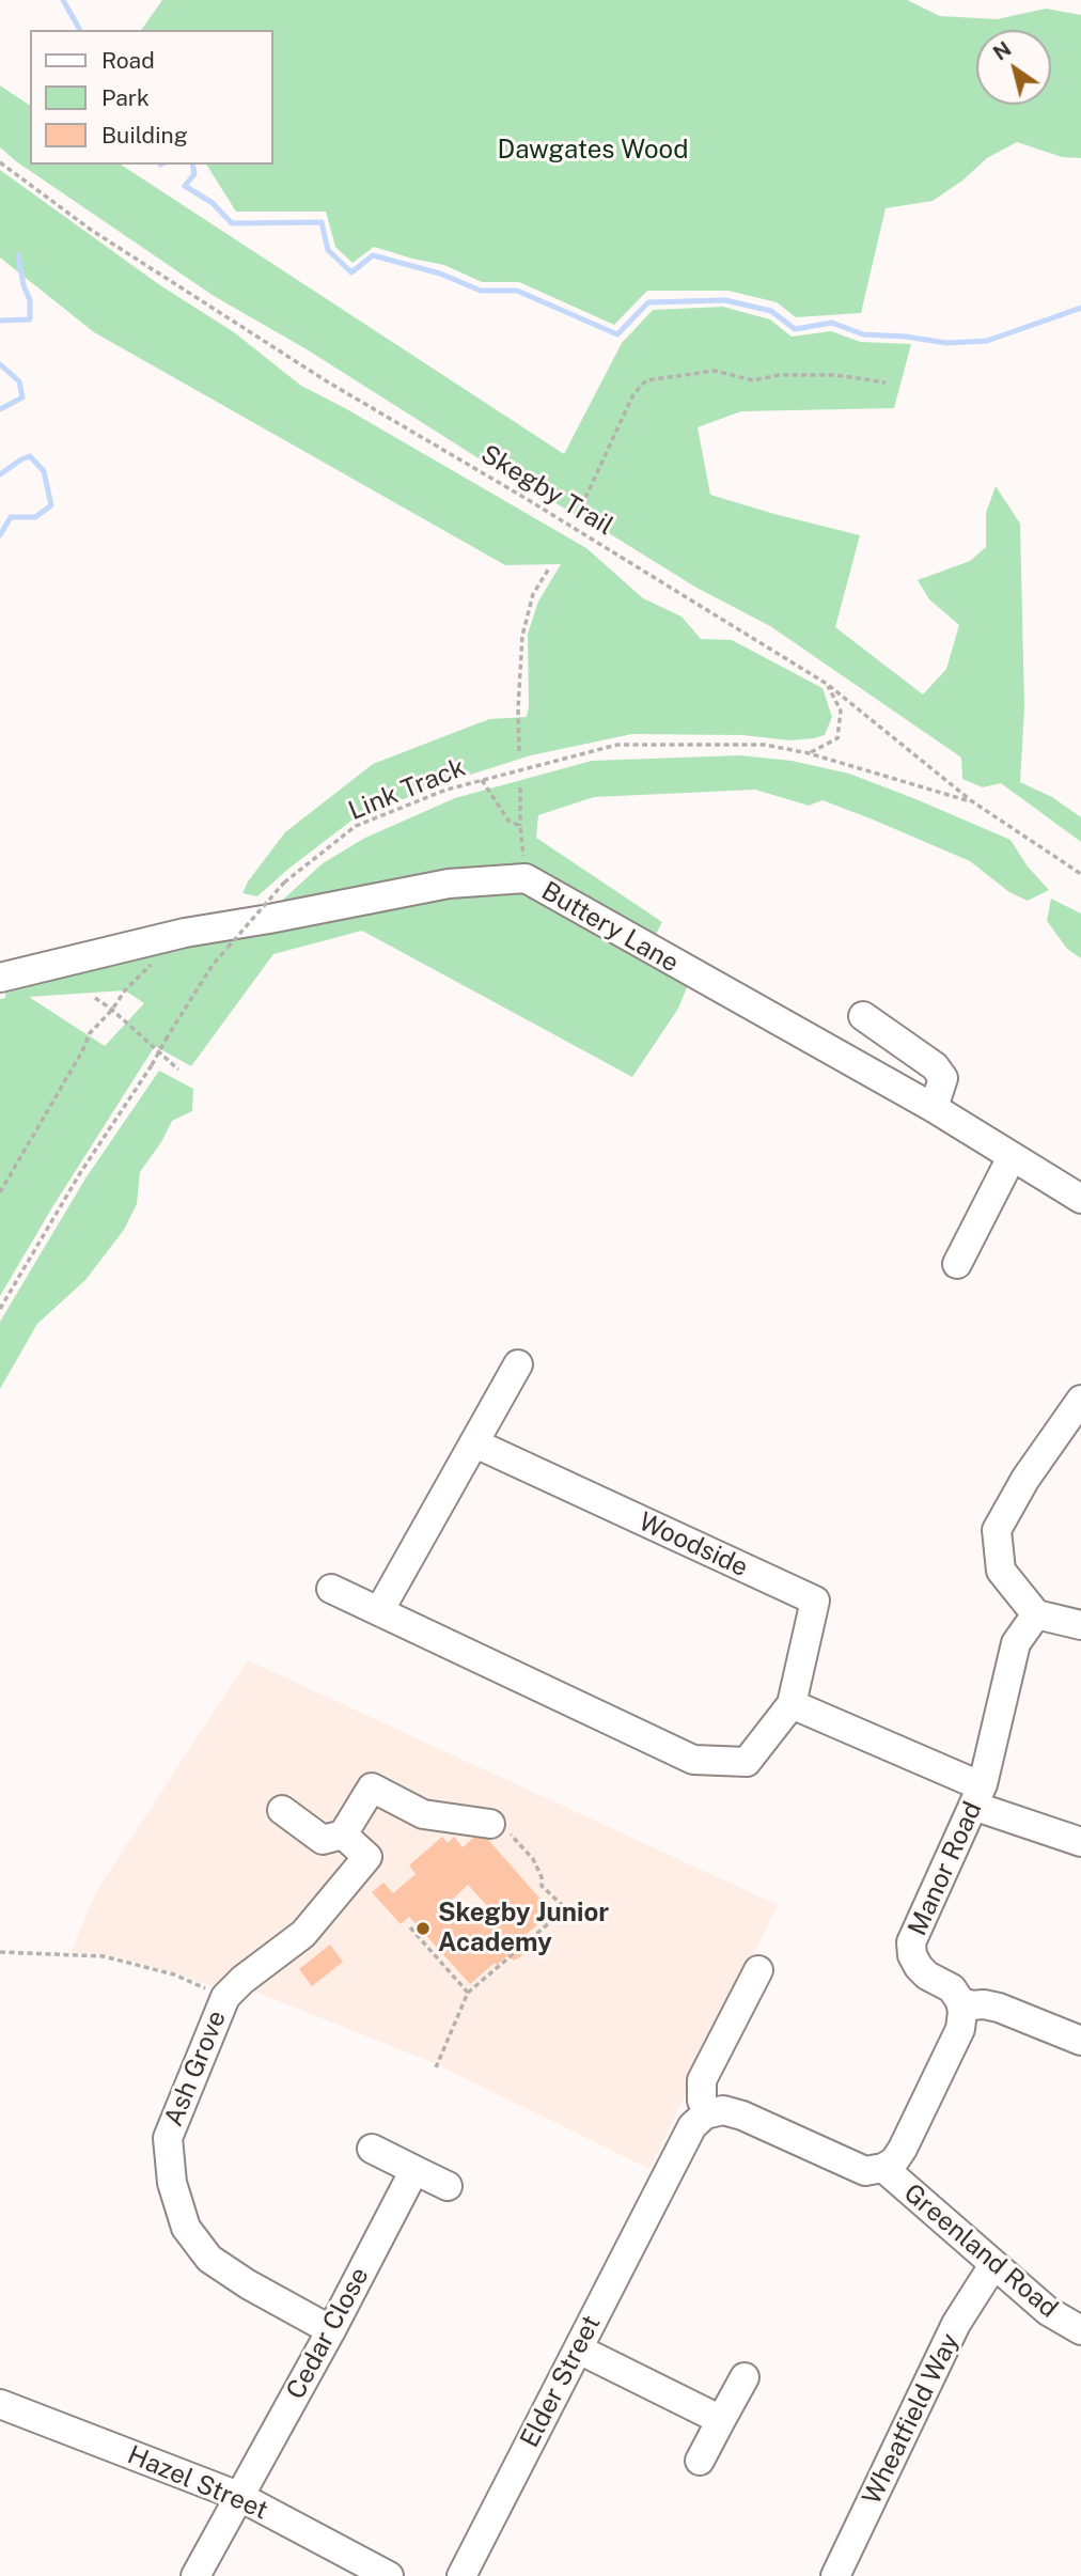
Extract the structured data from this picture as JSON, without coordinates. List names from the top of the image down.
{
  "streets": {
    "street": [
      "Buttery Lane",
      "Woodside",
      "Manor Road",
      "Ash Grove",
      "Greenland Road",
      "Cedar Close",
      "Elder Street",
      "Wheatfield Way",
      "Hazel Street"
    ],
    "path": ["Skegby Trail", "Link Track"]
  },
  "crossings": [
    ["Skegby Trail", "Link Track"],
    ["Ash Grove", "Cedar Close"],
    ["Greenland Road", "Wheatfield Way"],
    ["Cedar Close", "Hazel Street"]
  ],
  "parks": ["Dawgates Wood"],
  "places": ["Skegby Junior Academy"],
  "legend": ["Road", "Park", "Building"],
  "north": "top left"
}
